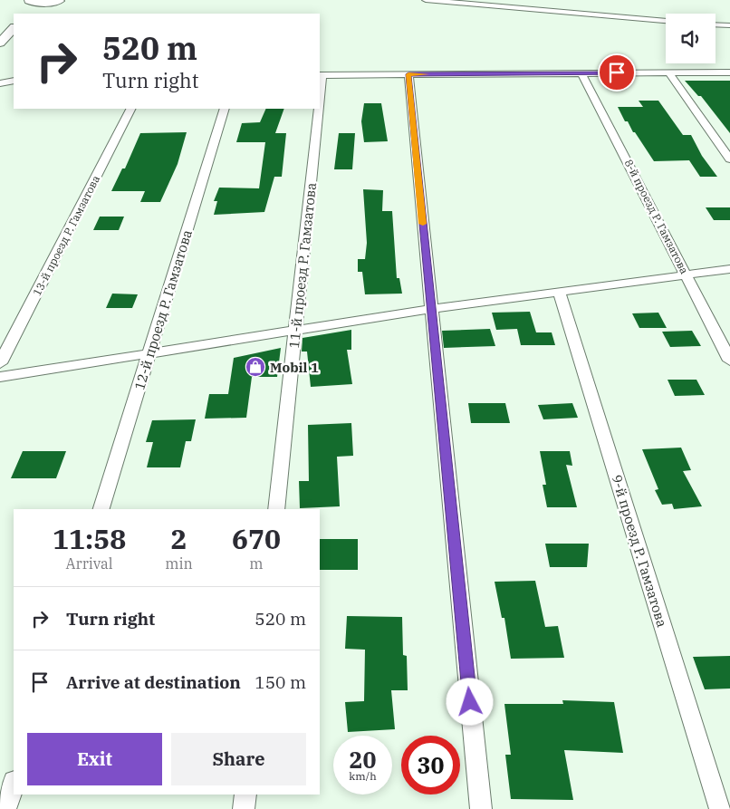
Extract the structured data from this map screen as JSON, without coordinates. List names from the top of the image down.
{
  "streets": {
    "street": [
      "8-й проезд Р. Гамзатова",
      "13-й проезд Р. Гамзатова",
      "11-й проезд Р. Гамзатова",
      "12-й проезд Р. Гамзатова",
      "9-й проезд Р. Гамзатова"
    ]
  },
  "places": {
    "shop": ["Mobil 1"]
  },
  "page": {
    "turn": ["520 m", "Turn right"],
    "eta": [
      "11:58",
      "Arrival",
      "2",
      "min",
      "670",
      "m"
    ],
    "list": [
      {
        "name": "Turn right",
        "value": "520 m"
      },
      {
        "name": "Arrive at destination",
        "value": "150 m"
      }
    ],
    "buttons": ["Exit", "Share"],
    "speed": "20 km/h",
    "limit": "30"
  }
}
